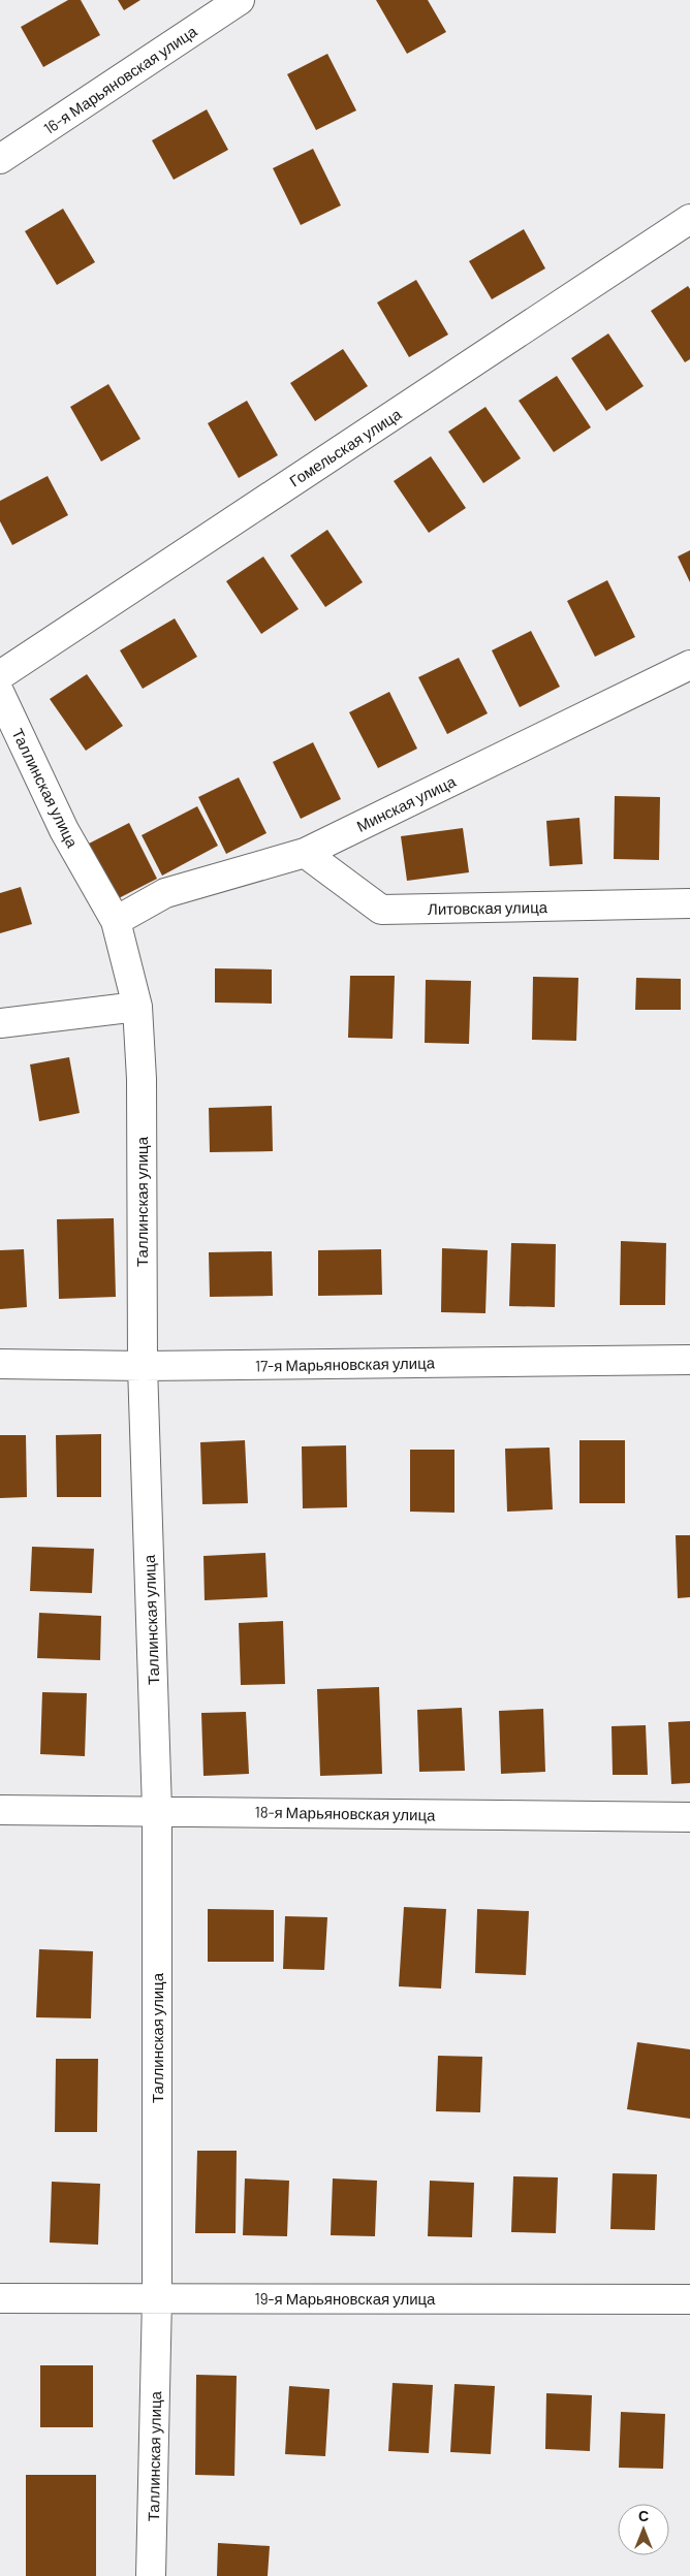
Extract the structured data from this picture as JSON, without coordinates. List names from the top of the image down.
{
  "streets": {
    "street": [
      "16-я Марьяновская улица",
      "Гомельская улица",
      "Таллинская улица",
      "Минская улица",
      "Литовская улица",
      "17-я Марьяновская улица",
      "18-я Марьяновская улица",
      "19-я Марьяновская улица"
    ]
  },
  "crossings": [
    ["Таллинская улица", "Минская улица"],
    ["Таллинская улица", "17-я Марьяновская улица"],
    ["Таллинская улица", "18-я Марьяновская улица"],
    ["Таллинская улица", "19-я Марьяновская улица"],
    ["Минская улица", "Литовская улица"]
  ],
  "north": "top"
}
